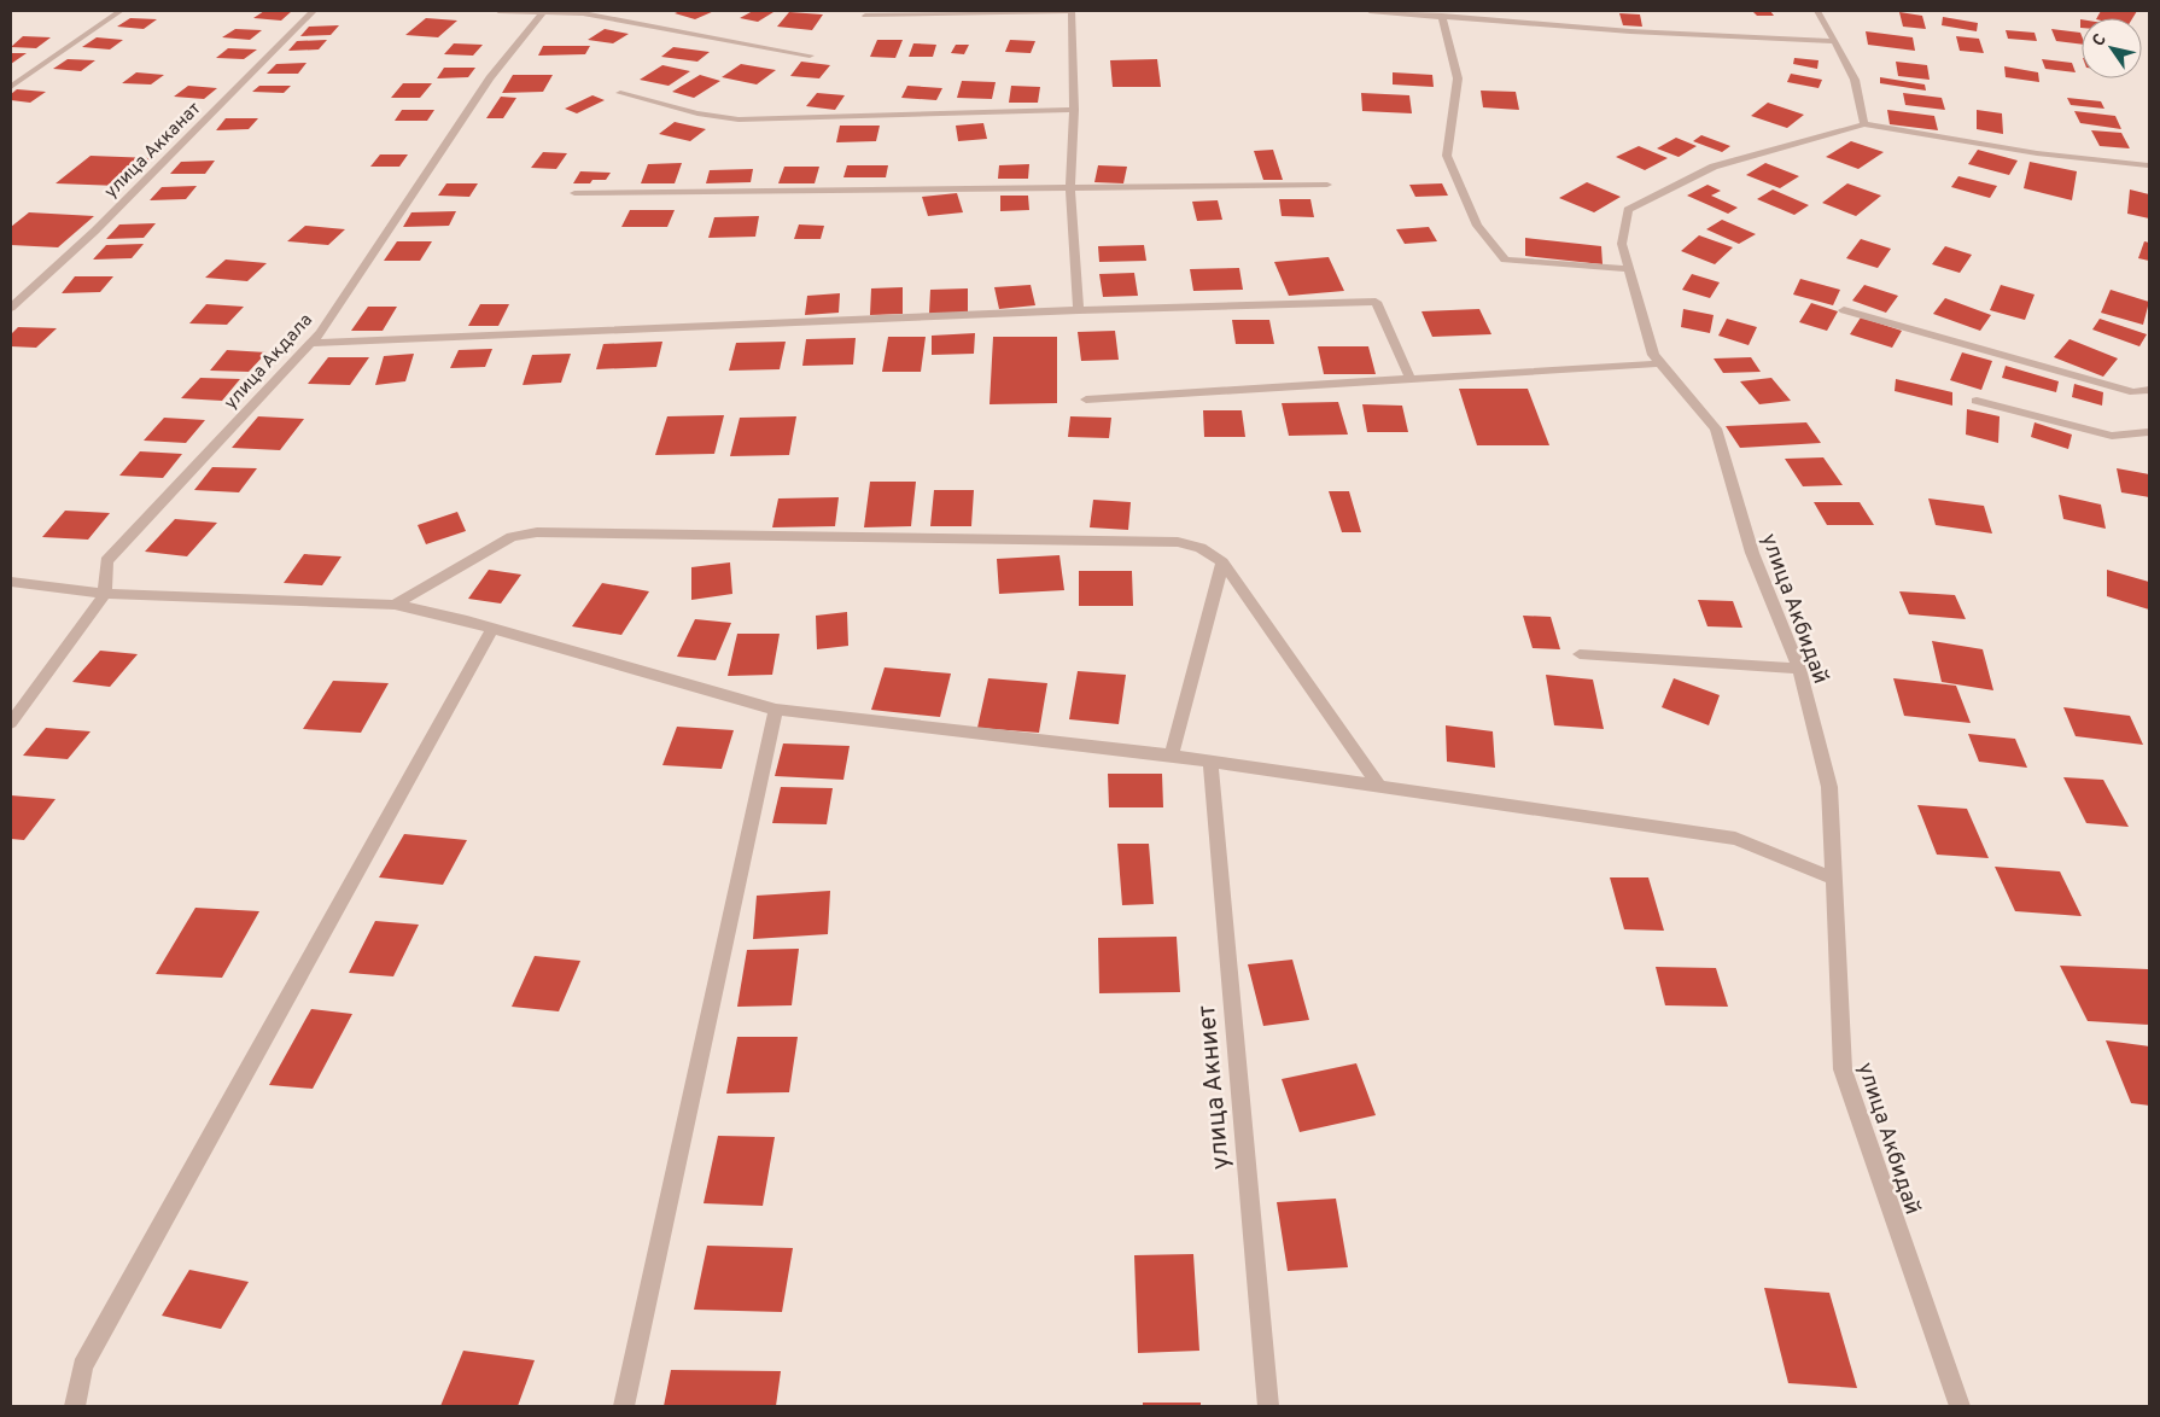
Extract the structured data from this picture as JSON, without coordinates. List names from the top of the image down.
{
  "streets": {
    "street": [
      "улица Акканат",
      "улица Акдала",
      "улица Акбидай",
      "улица Акниет"
    ]
  },
  "north": "top left"
}
